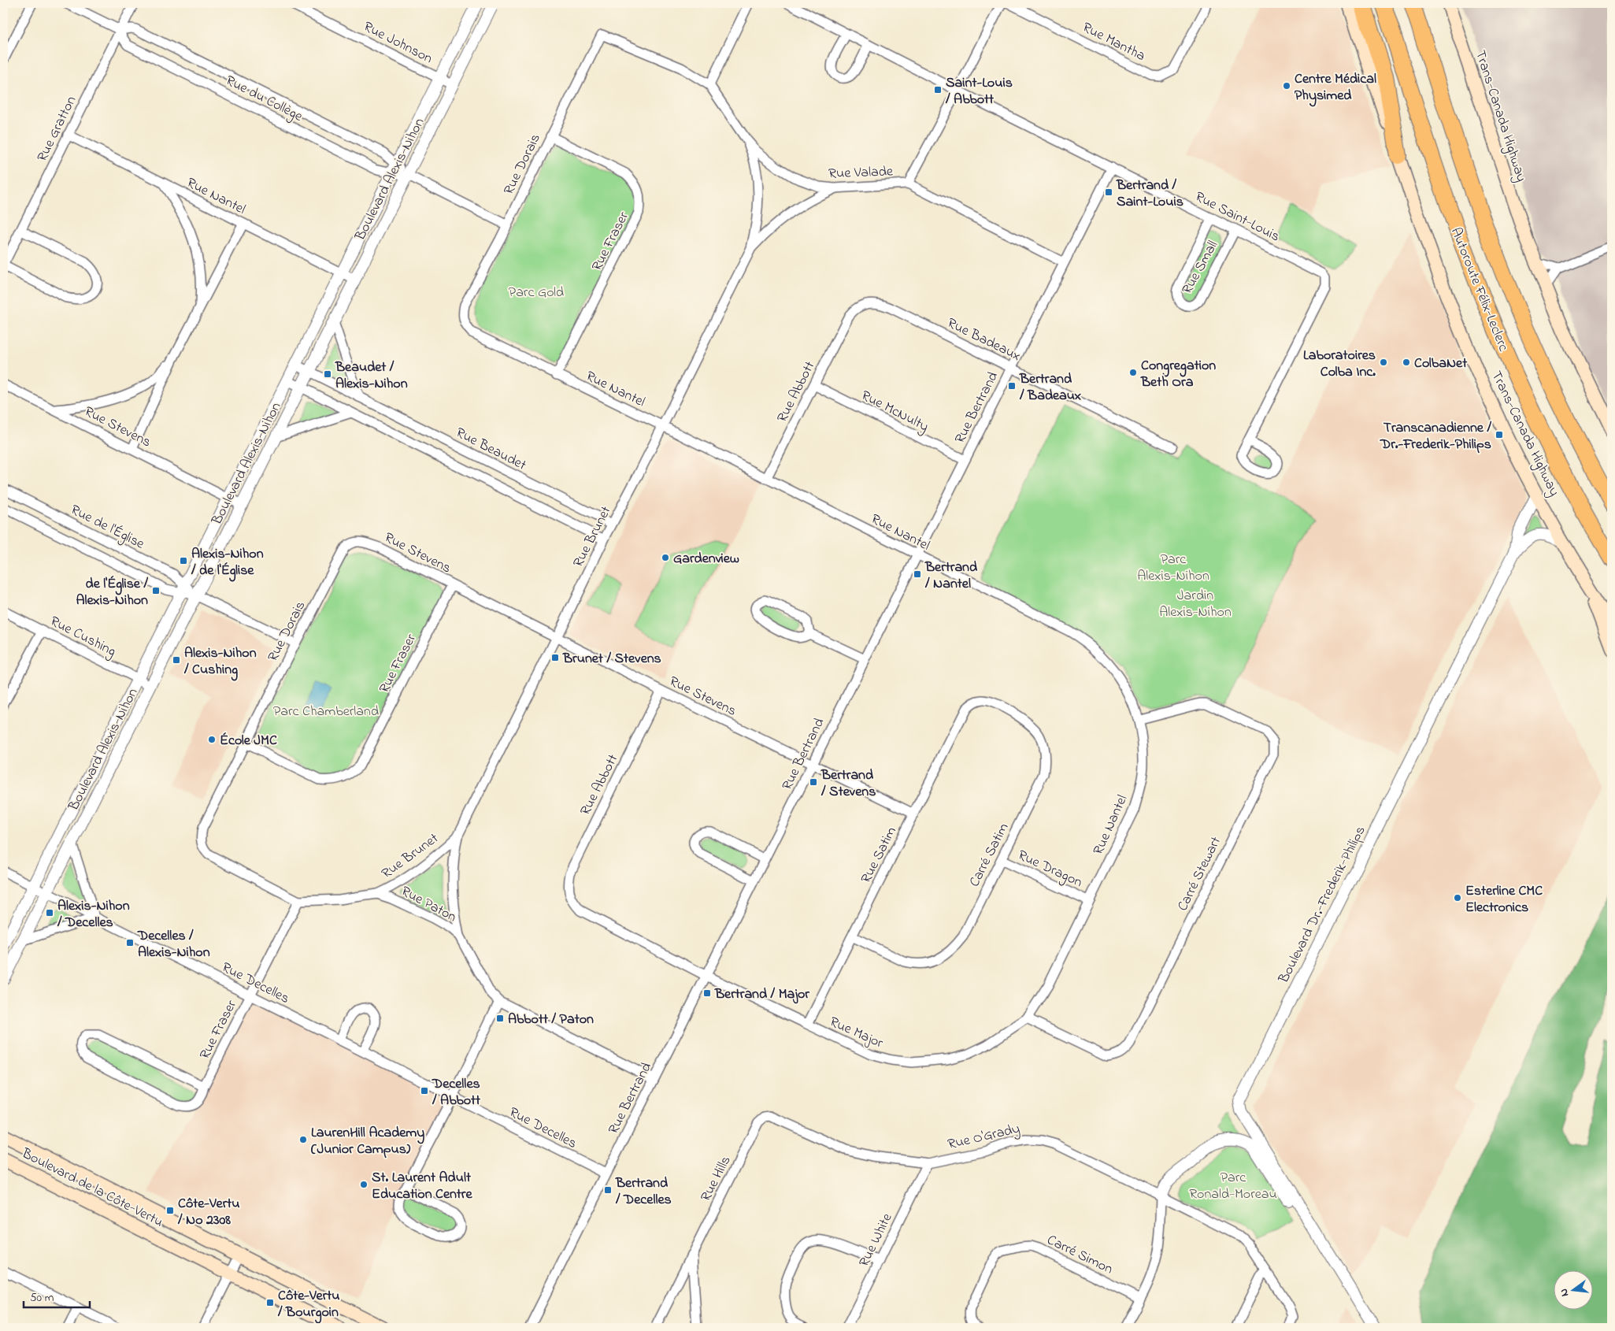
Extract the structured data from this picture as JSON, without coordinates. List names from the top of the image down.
{
  "streets": {
    "highway": ["Autoroute Félix-Leclerc"],
    "main road": ["Trans-Canada Highway", "Boulevard de la Côte-Vertu"],
    "street": [
      "Rue Mantha",
      "Rue Johnson",
      "Rue du Collège",
      "Rue Gratton",
      "Rue Dorais",
      "Rue Valade",
      "Boulevard Alexis-Nihon",
      "Rue Nantel",
      "Rue Saint-Louis",
      "Rue Fraser",
      "Rue Small",
      "Rue Badeaux",
      "Rue Abbott",
      "Rue Bertrand",
      "Rue McNulty",
      "Rue Stevens",
      "Rue Beaudet",
      "Rue de l'Église",
      "Rue Brunet",
      "Rue Cushing",
      "Rue Satim",
      "Carré Satim",
      "Rue Dragon",
      "Carré Stewart",
      "Rue Paton",
      "Boulevard Dr.-Frederik-Philips",
      "Rue Decelles",
      "Rue Major",
      "Rue O'Grady",
      "Rue Hills",
      "Rue White",
      "Carré Simon"
    ]
  },
  "crossings": [
    ["Rue Johnson", "Boulevard Alexis-Nihon"],
    ["Rue du Collège", "Rue Gratton"],
    ["Rue du Collège", "Rue Dorais"],
    ["Rue du Collège", "Boulevard Alexis-Nihon"],
    ["Rue Gratton", "Rue Nantel"],
    ["Rue Dorais", "Rue Valade"],
    ["Rue Dorais", "Rue Nantel"],
    ["Rue Dorais", "Rue Fraser"],
    ["Rue Dorais", "Rue Stevens"],
    ["Rue Dorais", "Rue de l'Église"],
    ["Rue Dorais", "Rue Paton"],
    ["Rue Valade", "Rue Bertrand"],
    ["Rue Valade", "Rue Brunet"],
    ["Boulevard Alexis-Nihon", "Rue Nantel"],
    ["Boulevard Alexis-Nihon", "Rue Stevens"],
    ["Boulevard Alexis-Nihon", "Rue Beaudet"],
    ["Boulevard Alexis-Nihon", "Rue de l'Église"],
    ["Boulevard Alexis-Nihon", "Rue Cushing"],
    ["Boulevard Alexis-Nihon", "Rue Decelles"],
    ["Rue Nantel", "Rue Fraser"],
    ["Rue Nantel", "Rue Abbott"],
    ["Rue Nantel", "Rue Bertrand"],
    ["Rue Nantel", "Rue Brunet"],
    ["Rue Nantel", "Rue Dragon"],
    ["Rue Nantel", "Carré Stewart"],
    ["Rue Nantel", "Rue Major"],
    ["Rue Saint-Louis", "Rue Small"],
    ["Rue Saint-Louis", "Rue Bertrand"],
    ["Rue Fraser", "Rue Stevens"],
    ["Rue Fraser", "Rue Paton"],
    ["Rue Fraser", "Rue Decelles"],
    ["Rue Badeaux", "Rue Abbott"],
    ["Rue Badeaux", "Rue Bertrand"],
    ["Rue Abbott", "Rue McNulty"],
    ["Rue Abbott", "Rue Stevens"],
    ["Rue Abbott", "Rue Major"],
    ["Rue Bertrand", "Rue McNulty"],
    ["Rue Bertrand", "Rue Stevens"],
    ["Rue Bertrand", "Rue Paton"],
    ["Rue Bertrand", "Rue Decelles"],
    ["Rue Bertrand", "Rue Major"],
    ["Rue Stevens", "Rue Brunet"],
    ["Rue Stevens", "Rue Satim"],
    ["Rue Beaudet", "Rue Brunet"],
    ["Rue Brunet", "Rue Paton"],
    ["Rue Satim", "Carré Satim"],
    ["Rue Satim", "Rue Major"],
    ["Carré Satim", "Rue Dragon"],
    ["Rue Dragon", "Rue Major"],
    ["Carré Stewart", "Rue Major"],
    ["Boulevard Dr.-Frederik-Philips", "Rue O'Grady"],
    ["Rue O'Grady", "Rue Hills"],
    ["Rue O'Grady", "Rue White"]
  ],
  "parks": [
    "Parc Gold",
    "Parc Alexis-Nihon",
    "Jardin Alexis-Nihon",
    "Parc Chamberland",
    "Parc Ronald-Moreau"
  ],
  "places": {
    "other": [
      "Centre Médical Physimed",
      "Laboratoires Colba Inc.",
      "ColbaNet",
      "Congregation Beth Ora",
      "Gardenview",
      "École JMC",
      "Esterline CMC Electronics",
      "LaurenHill Academy (Junior Campus)",
      "St. Laurent Adult Education Centre"
    ],
    "transit": [
      "Saint-Louis / Abbott",
      "Bertrand / Saint-Louis",
      "Beaudet / Alexis-Nihon",
      "Bertrand / Badeaux",
      "Transcanadienne / Dr.-Frederik-Philips",
      "Alexis-Nihon / de l'Église",
      "Bertrand / Nantel",
      "de l'Église / Alexis-Nihon",
      "Brunet / Stevens",
      "Alexis-Nihon / Cushing",
      "Bertrand / Stevens",
      "Alexis-Nihon / Decelles",
      "Decelles / Alexis-Nihon",
      "Bertrand / Major",
      "Abbott / Paton",
      "Decelles / Abbott",
      "Bertrand / Decelles",
      "Côte-Vertu / No 2308",
      "Côte-Vertu / Bourgoin"
    ]
  },
  "scale_bar": "50 m",
  "north": "left"
}
